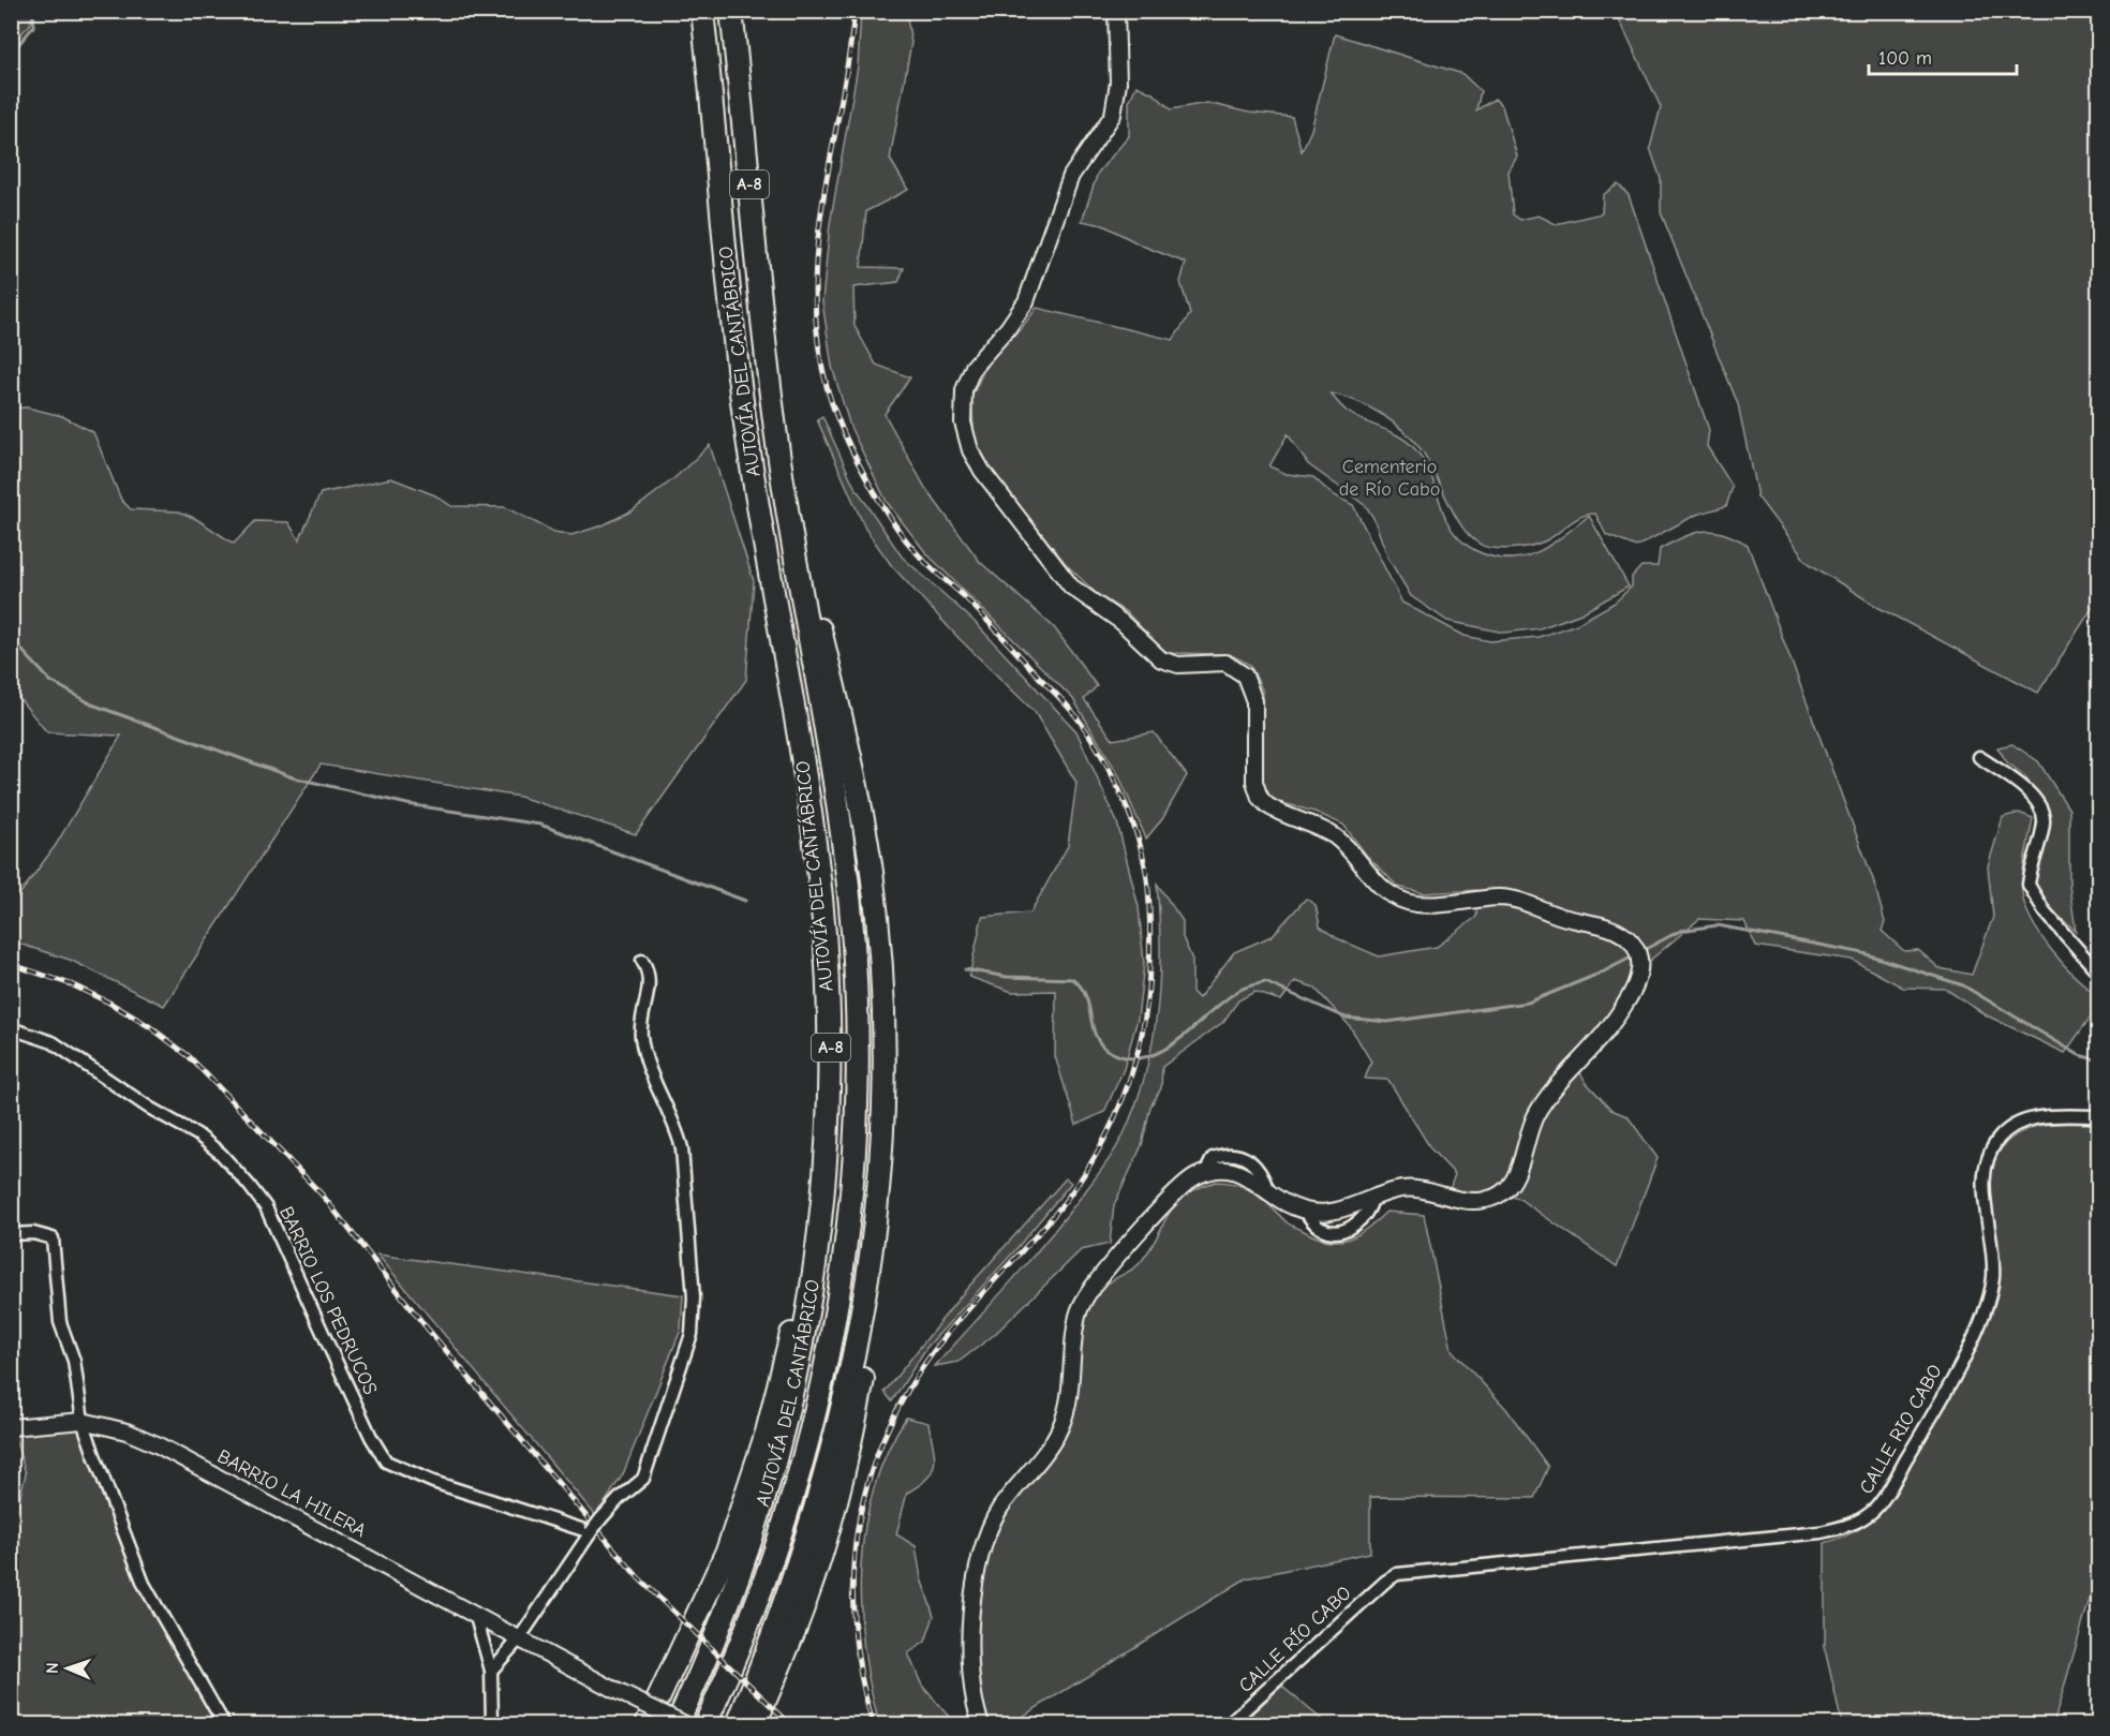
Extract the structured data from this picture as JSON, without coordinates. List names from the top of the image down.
{
  "streets": {
    "highway": ["A-8", "AUTOVÍA DEL CANTÁBRICO"],
    "street": [
      "BARRIO LOS PEDRUCOS",
      "CALLE RIO CABO",
      "BARRIO LA HILERA",
      "CALLE RÍO CABO"
    ]
  },
  "crossings": [
    ["CALLE RIO CABO", "CALLE RÍO CABO"]
  ],
  "parks": ["Cementerio de Río Cabo"],
  "scale_bar": "100 m",
  "north": "left"
}
